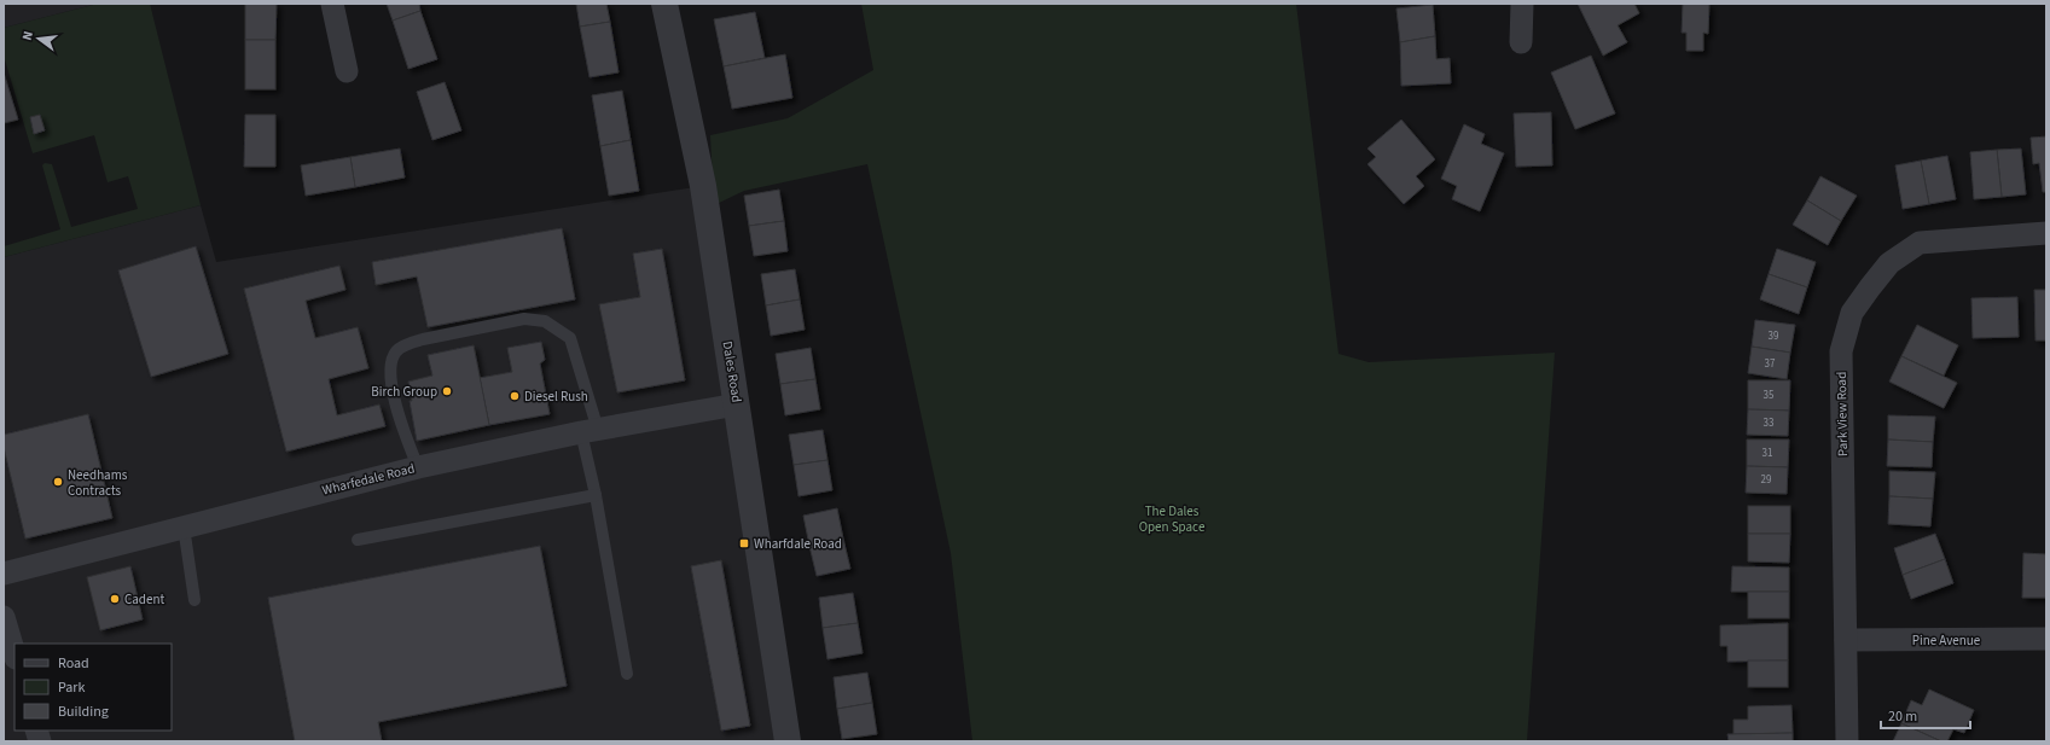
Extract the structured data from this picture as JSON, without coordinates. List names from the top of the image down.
{
  "streets": {
    "street": [
      "Dales Road",
      "Park View Road",
      "Wharfedale Road",
      "Pine Avenue"
    ]
  },
  "crossings": [
    ["Dales Road", "Wharfedale Road"],
    ["Park View Road", "Pine Avenue"]
  ],
  "parks": ["The Dales Open Space"],
  "places": {
    "other": [
      "Birch Group",
      "Diesel Rush",
      "Needhams Contracts",
      "Cadent"
    ],
    "transit": ["Wharfdale Road"]
  },
  "house_numbers": [
    "39",
    "37",
    "35",
    "33",
    "31",
    "29"
  ],
  "legend": ["Road", "Park", "Building"],
  "scale_bar": "20 m",
  "north": "left"
}
